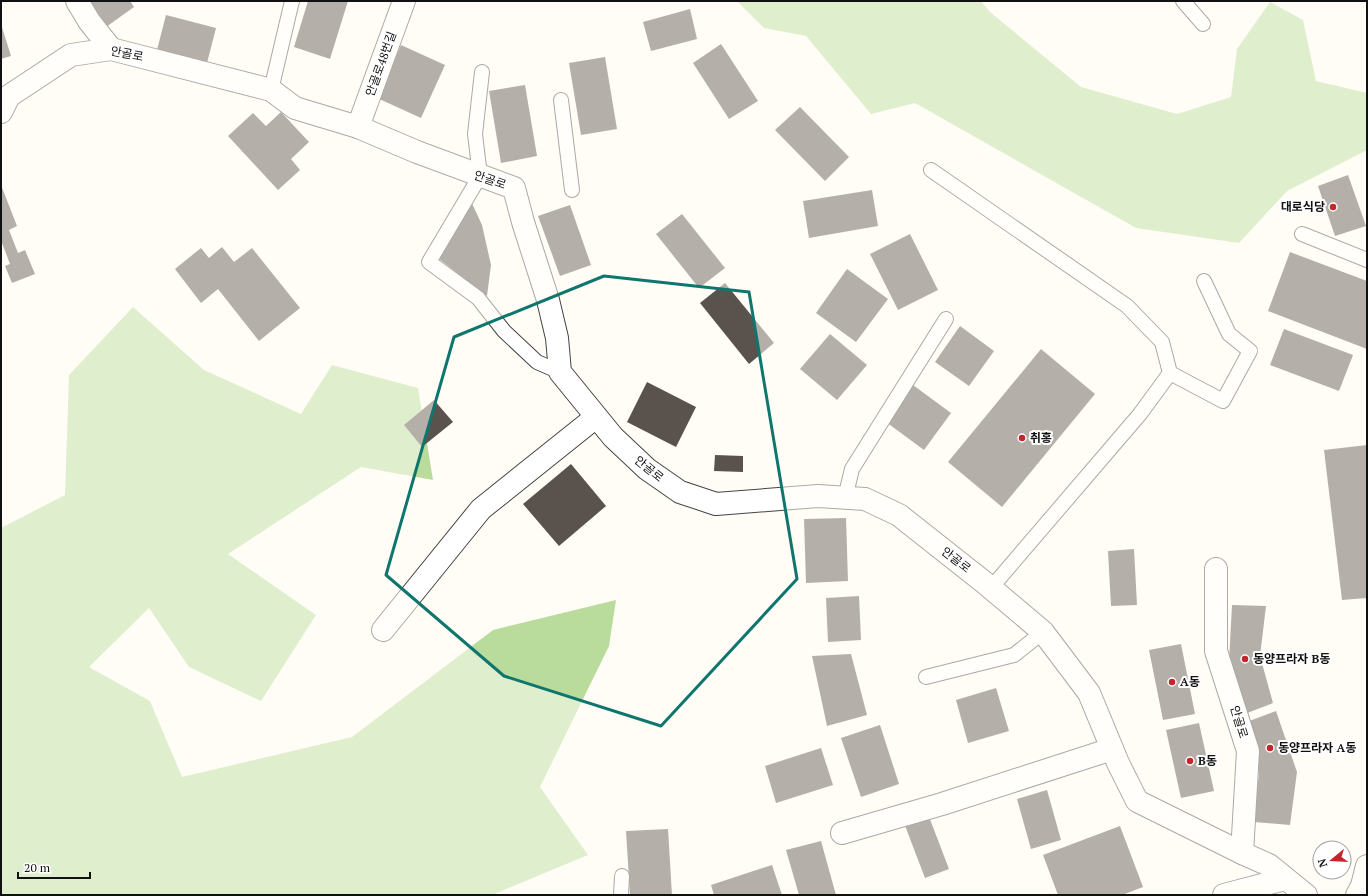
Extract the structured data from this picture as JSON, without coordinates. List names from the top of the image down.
{
  "streets": {
    "street": ["안골로", "안골로48번길"]
  },
  "crossings": [
    ["안골로", "안골로48번길"]
  ],
  "places": [
    "대로식당",
    "취홍",
    "동양프라자 B동",
    "A동",
    "동양프라자 A동",
    "B동"
  ],
  "scale_bar": "20 m",
  "north": "left"
}
